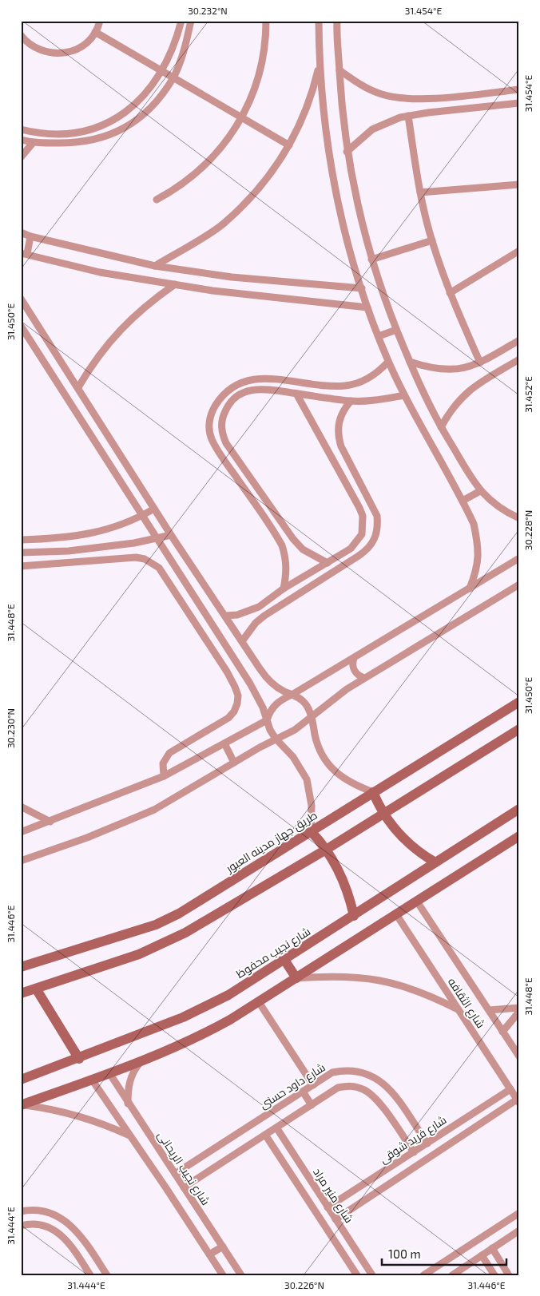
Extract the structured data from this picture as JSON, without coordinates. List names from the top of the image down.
{
  "streets": {
    "main road": ["طريق جهاز مدينه العبور", "شارع نجيب محفوظ"],
    "street": [
      "شارع الثقافه",
      "شارع داود حسنى",
      "شارع فريد شوقى",
      "شارع نجيب الريحانى",
      "شارع منير مراد"
    ]
  },
  "crossings": [
    ["شارع الثقافه", "شارع فريد شوقى"],
    ["شارع داود حسنى", "شارع فريد شوقى"],
    ["شارع داود حسنى", "شارع نجيب الريحانى"],
    ["شارع فريد شوقى", "شارع منير مراد"]
  ],
  "scale_bar": "100 m",
  "coordinates": [
    "30.232°N",
    "31.454°E",
    "31.450°E",
    "31.452°E",
    "30.228°N",
    "31.448°E",
    "30.230°N",
    "31.446°E",
    "31.444°E",
    "30.226°N"
  ]
}
